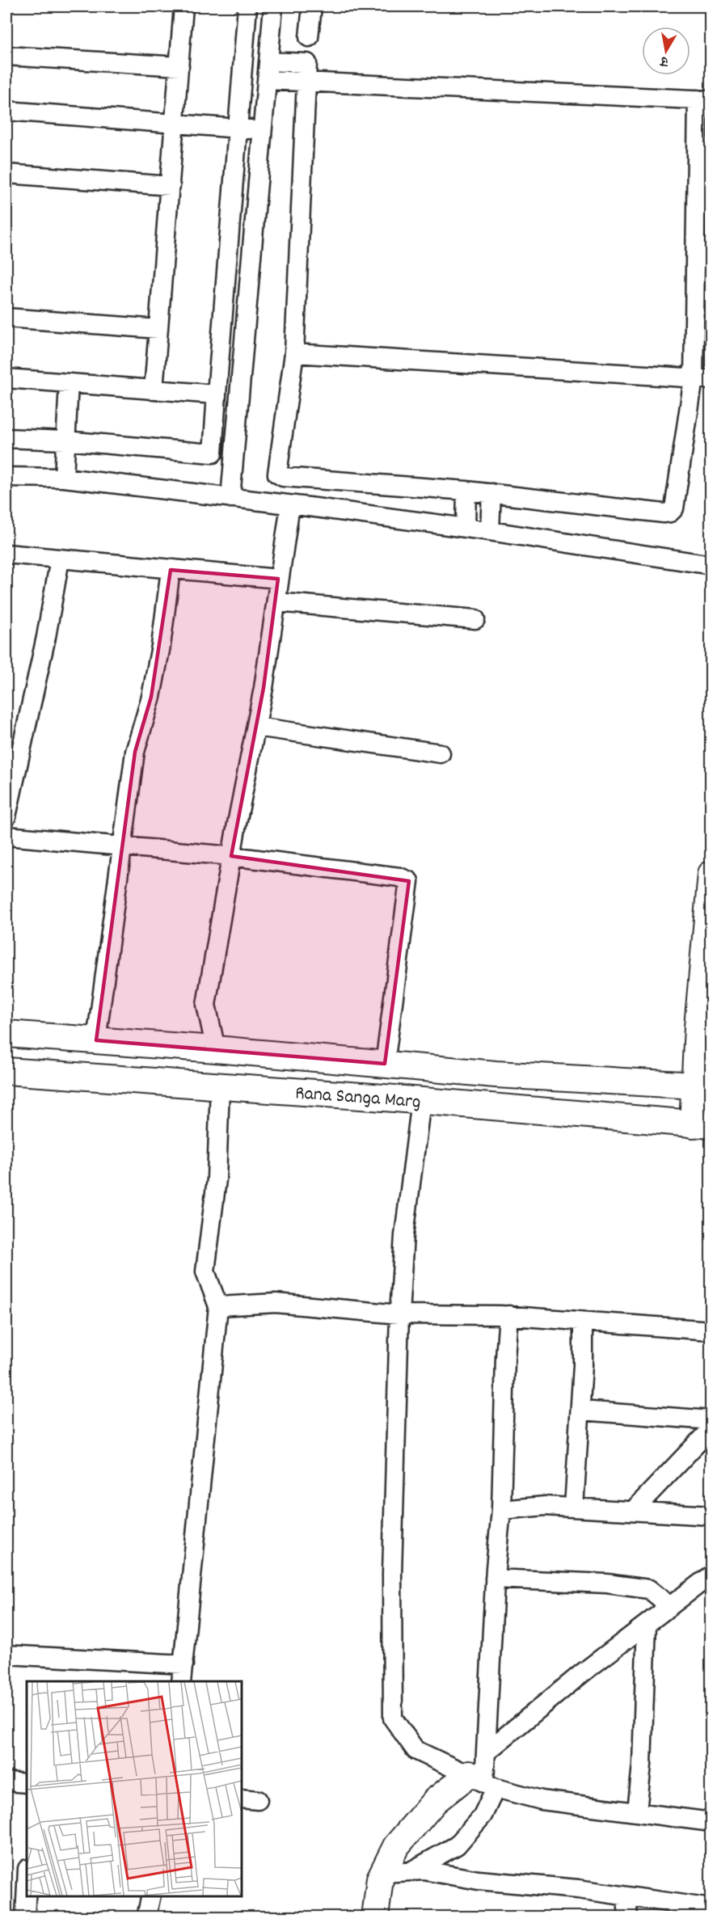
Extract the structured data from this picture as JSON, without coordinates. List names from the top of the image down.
{
  "streets": {
    "main road": ["Rana Sanga Marg"]
  },
  "north": "bottom"
}
